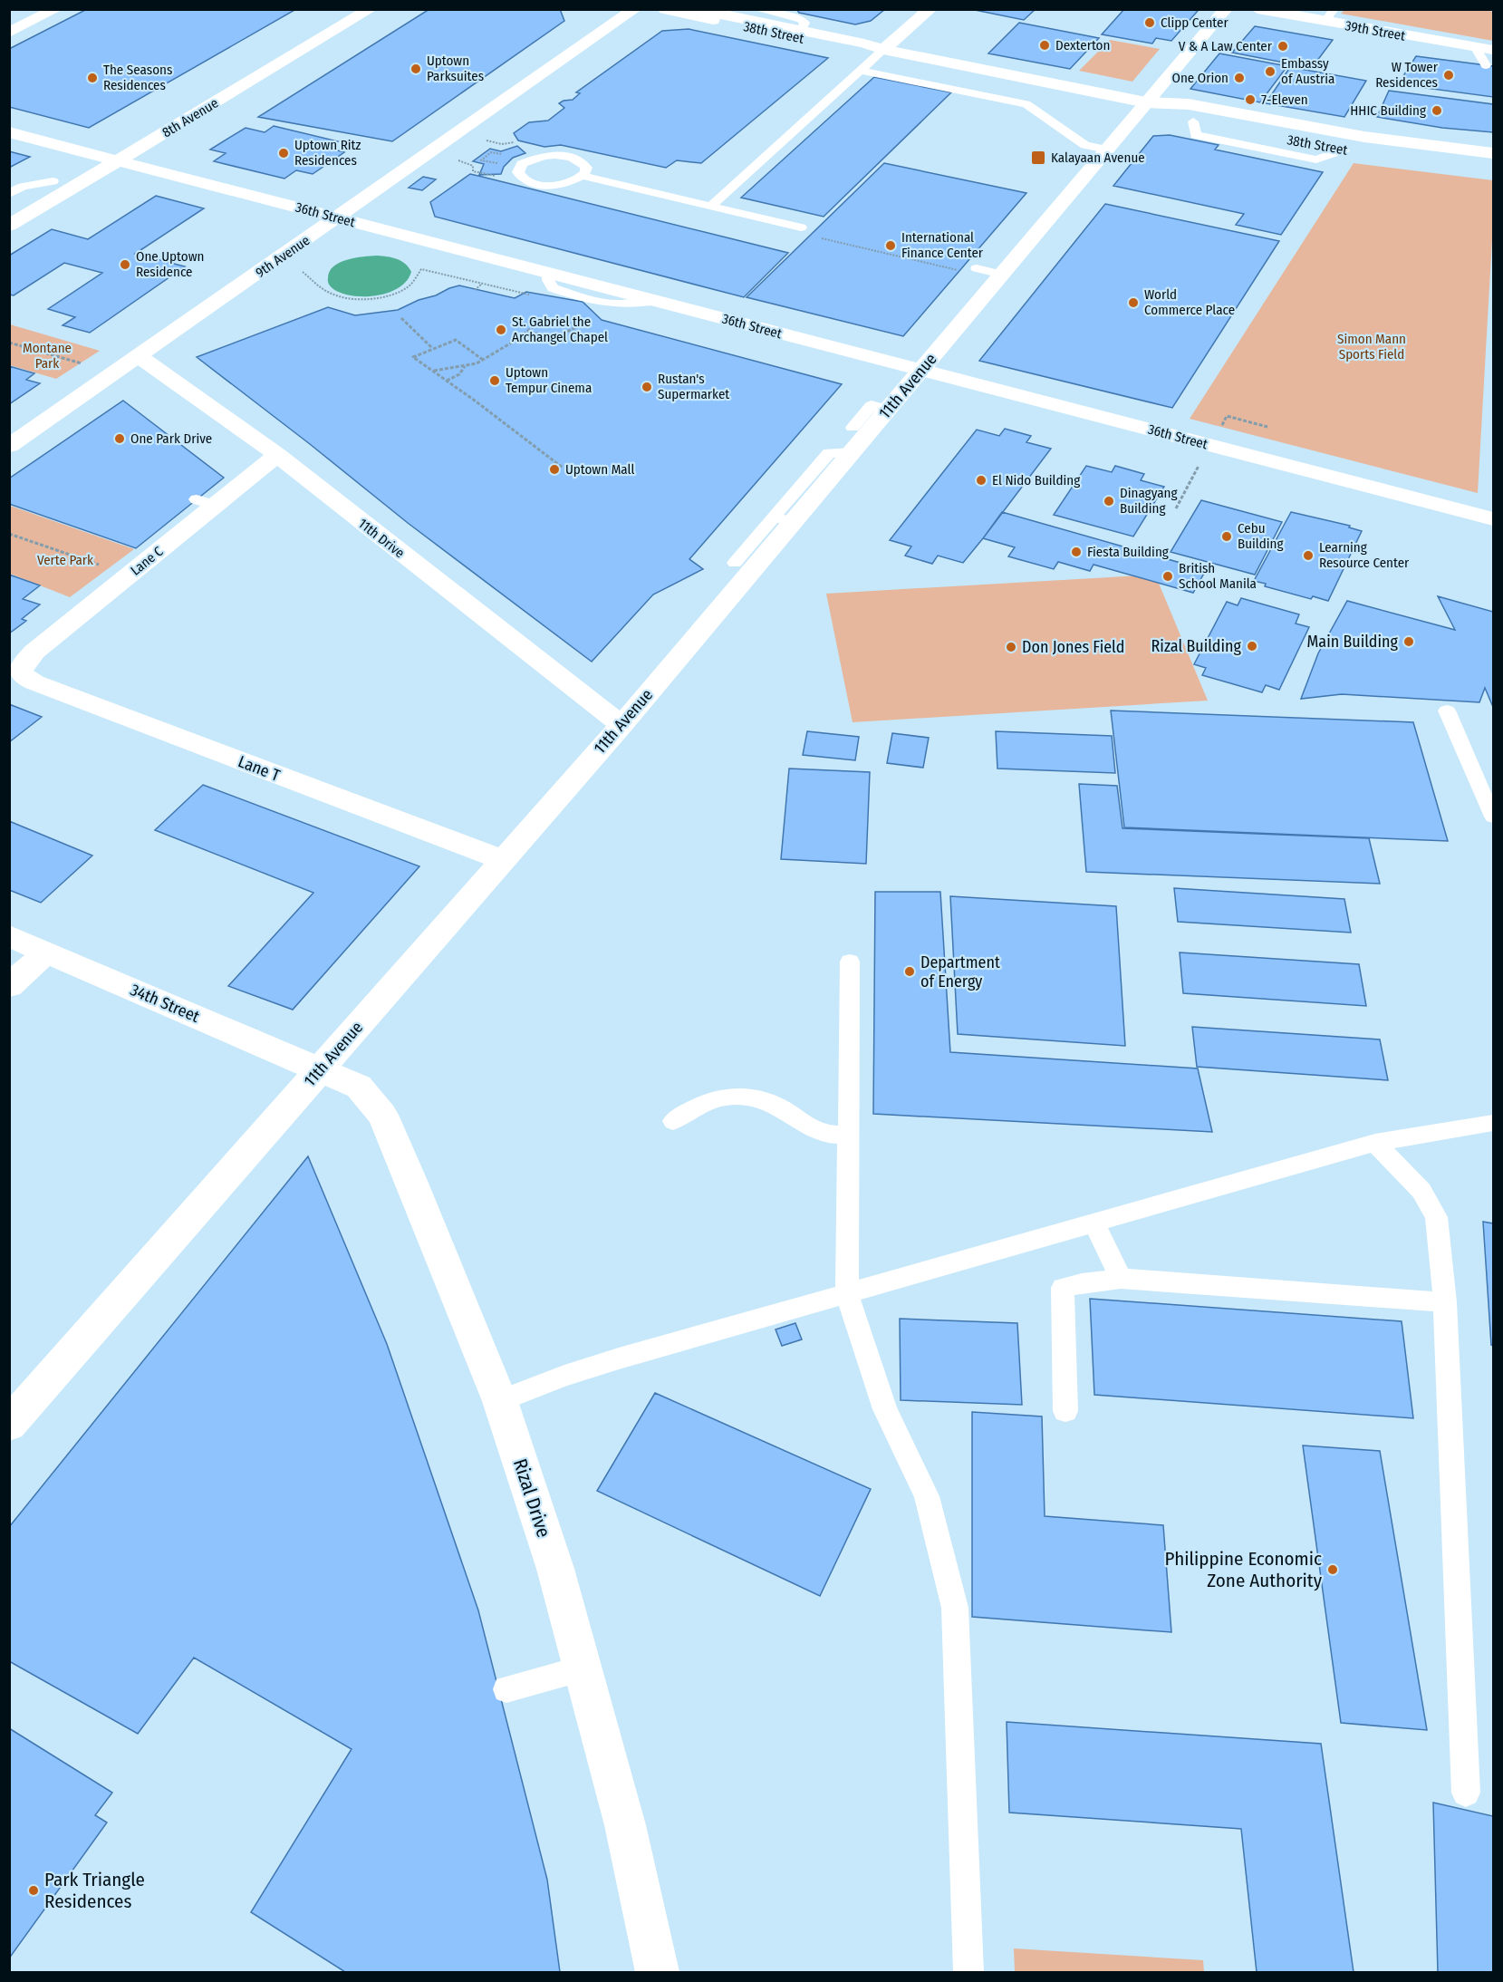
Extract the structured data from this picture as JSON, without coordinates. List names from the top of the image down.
{
  "streets": {
    "street": [
      "39th Street",
      "38th Street",
      "8th Avenue",
      "36th Street",
      "9th Avenue",
      "11th Avenue",
      "11th Drive",
      "Lane C",
      "Lane T",
      "34th Street",
      "Rizal Drive"
    ]
  },
  "crossings": [
    ["38th Street", "11th Avenue"],
    ["8th Avenue", "36th Street"],
    ["36th Street", "9th Avenue"],
    ["36th Street", "11th Avenue"],
    ["9th Avenue", "11th Drive"],
    ["11th Avenue", "11th Drive"],
    ["11th Avenue", "Lane T"],
    ["11th Avenue", "34th Street"],
    ["11th Avenue", "Rizal Drive"],
    ["11th Drive", "Lane C"],
    ["Lane C", "Lane T"],
    ["34th Street", "Rizal Drive"]
  ],
  "parks": ["Simon Mann Sports Field", "Montane Park", "Verte Park"],
  "places": {
    "other": [
      "Clipp Center",
      "Dexterton",
      "V & A Law Center",
      "Uptown Parksuites",
      "Embassy of Austria",
      "W Tower Residences",
      "The Seasons Residences",
      "One Orion",
      "7-Eleven",
      "HHIC Building",
      "Uptown Ritz Residences",
      "International Finance Center",
      "One Uptown Residence",
      "World Commerce Place",
      "St. Gabriel the Archangel Chapel",
      "Uptown Tempur Cinema",
      "Rustan's Supermarket",
      "One Park Drive",
      "Uptown Mall",
      "El Nido Building",
      "Dinagyang Building",
      "Cebu Building",
      "Fiesta Building",
      "Learning Resource Center",
      "British School Manila",
      "Main Building",
      "Rizal Building",
      "Don Jones Field",
      "Department of Energy",
      "Philippine Economic Zone Authority",
      "Park Triangle Residences"
    ],
    "transit": ["Kalayaan Avenue"]
  }
}
